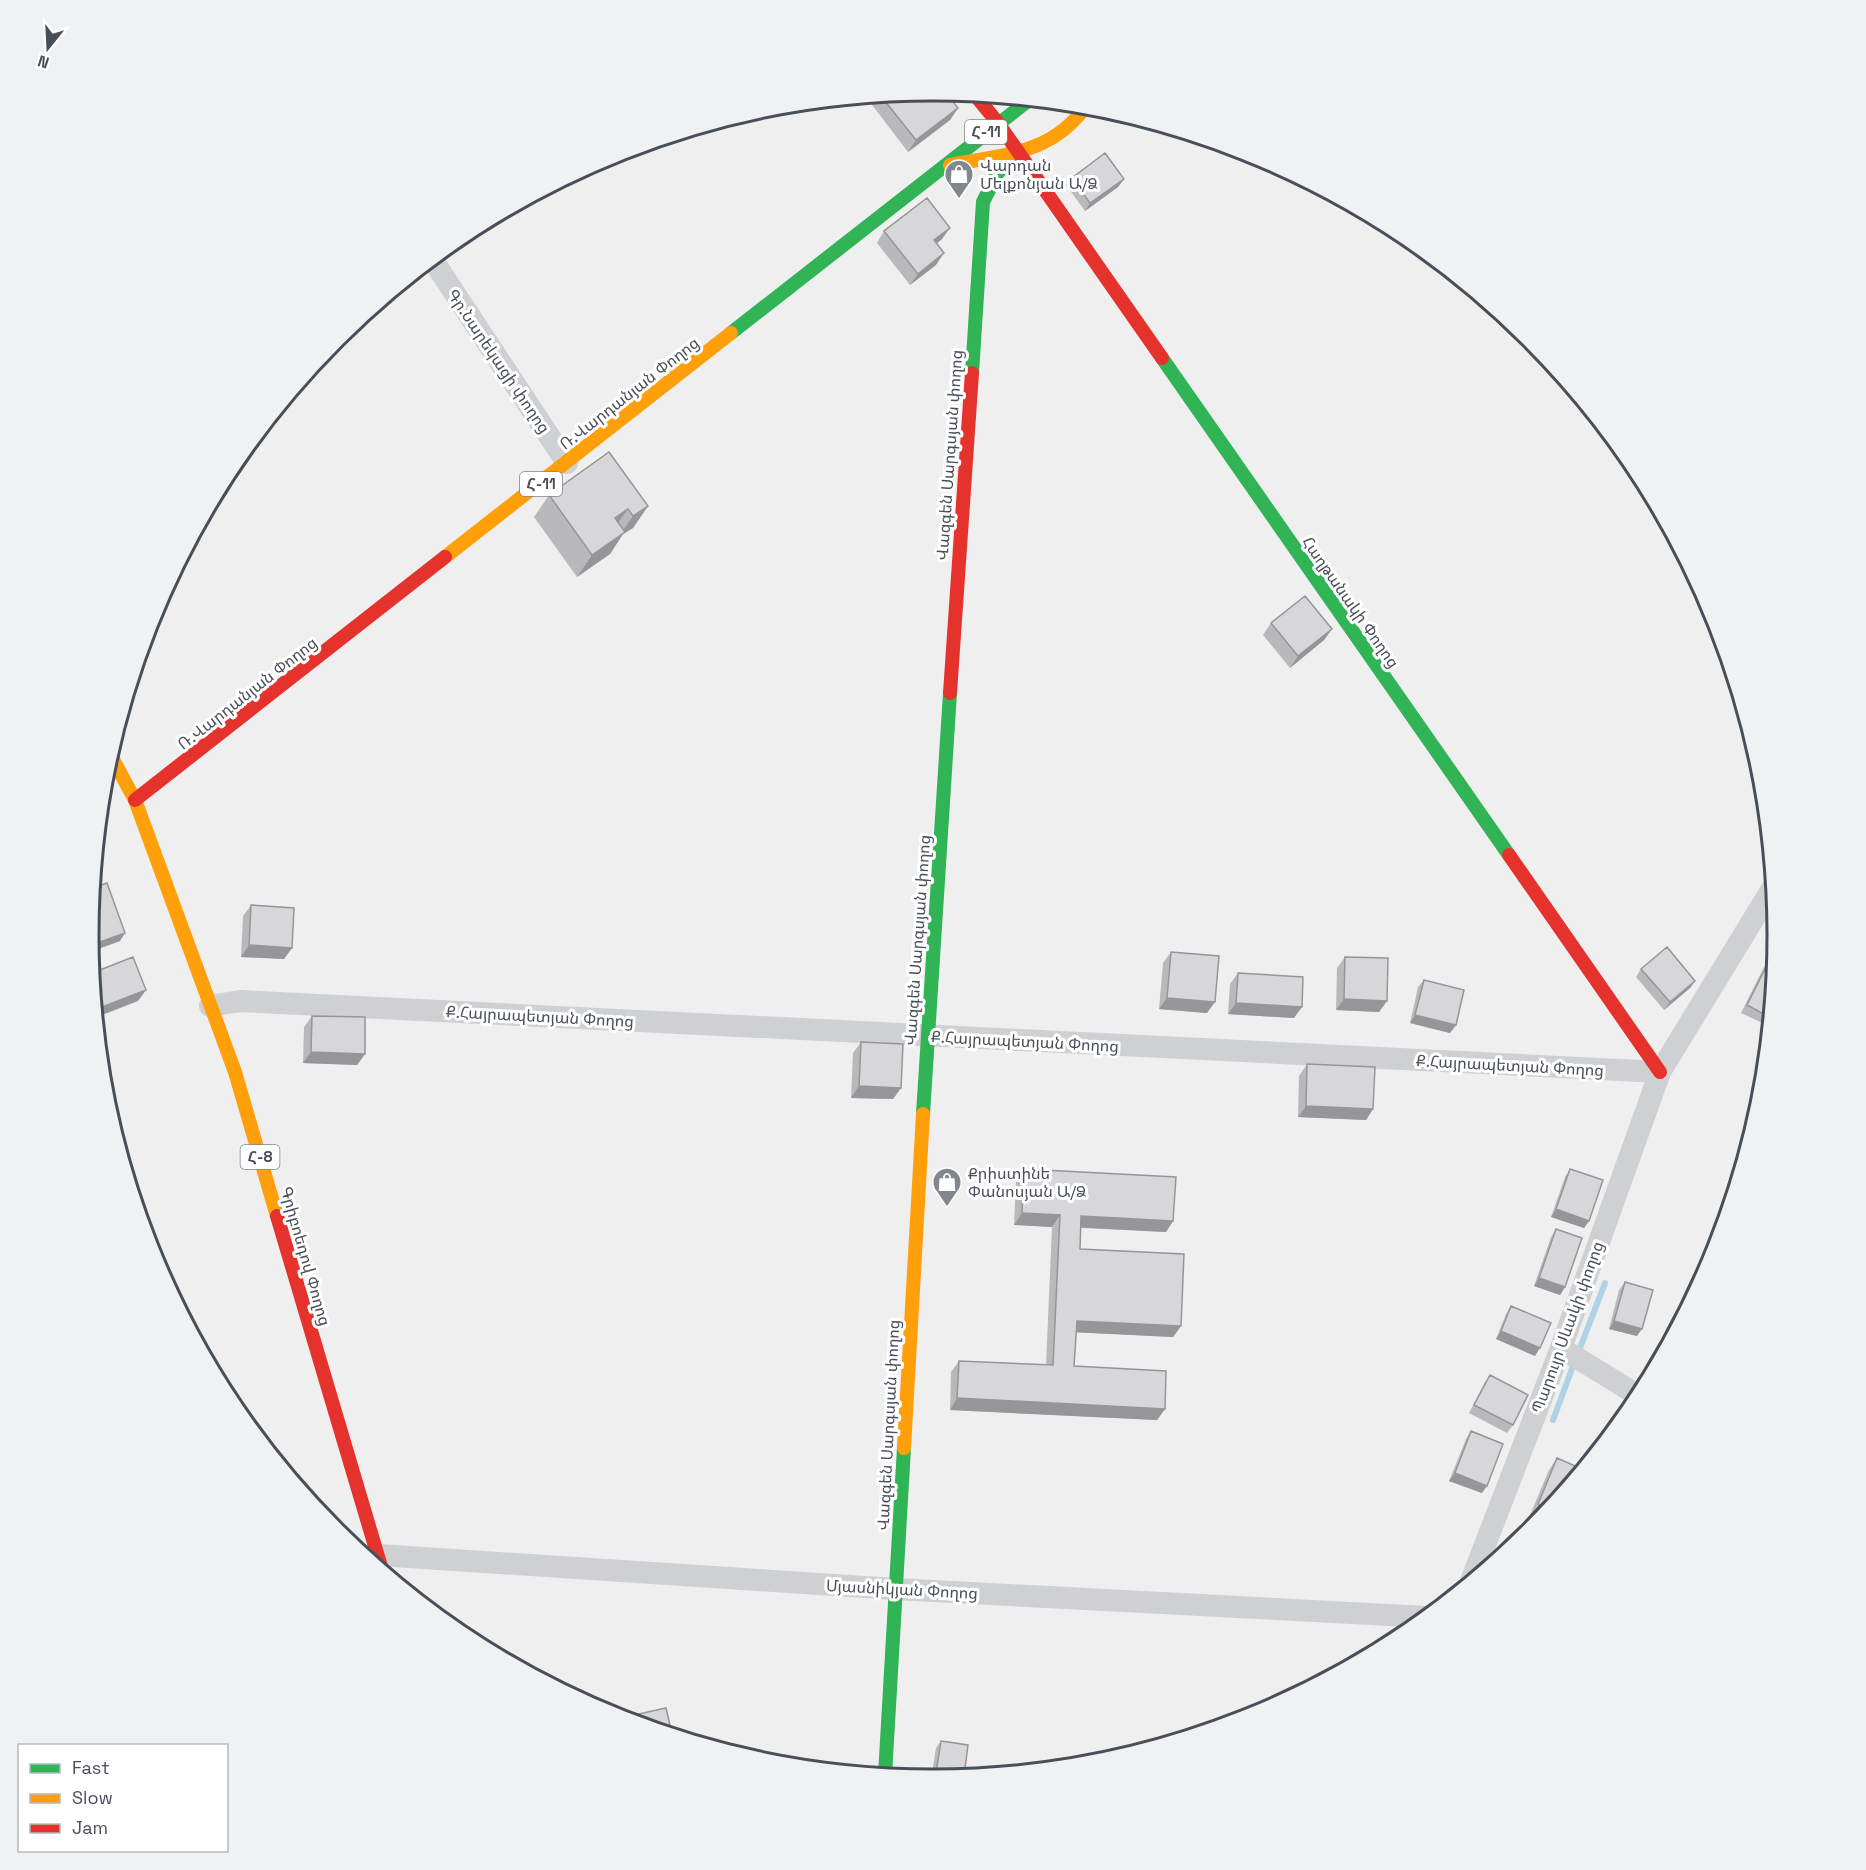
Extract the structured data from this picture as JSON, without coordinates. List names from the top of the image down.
{
  "streets": {
    "street": [
      "Հ-11",
      "Գր.Նարեկացի փողոց",
      "Ռ.Վարդանյան Փողոց",
      "Վազգեն Սարգսյան փողոց",
      "Հաղթանակի Փողոց",
      "Ք.Հայրապետյան Փողոց",
      "Հ-8",
      "Գրիբոեդով Փողոց",
      "Պարույր Սևակի փողոց",
      "Մյասնիկյան Փողոց"
    ]
  },
  "crossings": [
    ["Հ-11", "Ռ.Վարդանյան Փողոց"],
    ["Հ-11", "Վազգեն Սարգսյան փողոց"],
    ["Հ-11", "Հաղթանակի Փողոց"],
    ["Գր.Նարեկացի փողոց", "Ռ.Վարդանյան Փողոց"],
    ["Ռ.Վարդանյան Փողոց", "Գրիբոեդով Փողոց"],
    ["Վազգեն Սարգսյան փողոց", "Հաղթանակի Փողոց"],
    ["Վազգեն Սարգսյան փողոց", "Ք.Հայրապետյան Փողոց"],
    ["Վազգեն Սարգսյան փողոց", "Մյասնիկյան Փողոց"],
    ["Հաղթանակի Փողոց", "Ք.Հայրապետյան Փողոց"],
    ["Հաղթանակի Փողոց", "Պարույր Սևակի փողոց"],
    ["Ք.Հայրապետյան Փողոց", "Գրիբոեդով Փողոց"],
    ["Ք.Հայրապետյան Փողոց", "Պարույր Սևակի փողոց"]
  ],
  "places": {
    "shop": ["Վարդան Մելքոնյան Ա/Ձ", "Քրիստինե Փանոսյան Ա/Ձ"]
  },
  "legend": ["Fast", "Slow", "Jam"],
  "north": "bottom"
}
